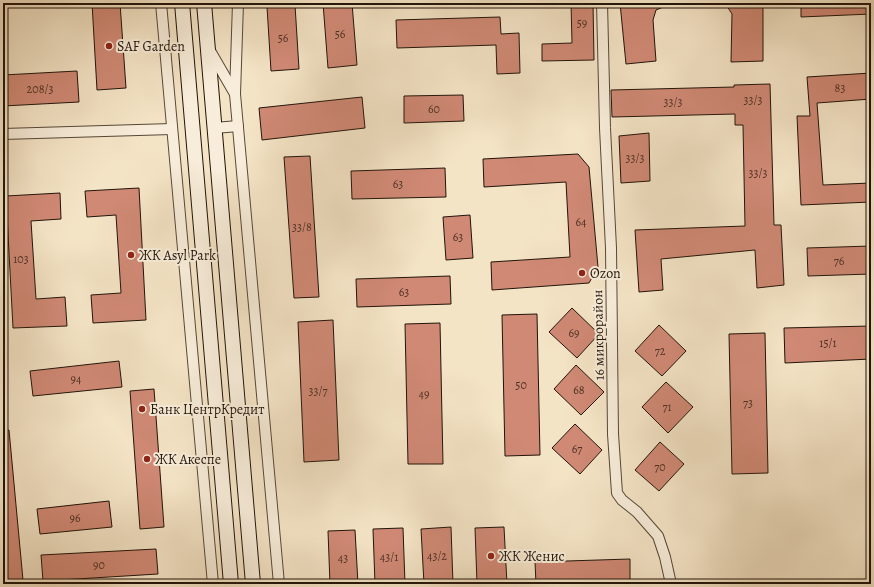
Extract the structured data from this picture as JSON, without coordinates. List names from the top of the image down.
{
  "streets": {
    "street": ["16 микрорайон"]
  },
  "places": [
    "SAF Garden",
    "ЖК Asyl Park",
    "Ozon",
    "Банк ЦентрКредит",
    "ЖК Акеспе",
    "ЖК Женис"
  ],
  "house_numbers": [
    "59",
    "56",
    "56",
    "83",
    "208/3",
    "33/3",
    "33/3",
    "60",
    "33/3",
    "33/3",
    "63",
    "64",
    "33/8",
    "63",
    "103",
    "76",
    "63",
    "69",
    "15/1",
    "72",
    "94",
    "50",
    "68",
    "33/7",
    "49",
    "73",
    "71",
    "67",
    "70",
    "96",
    "43/2",
    "43/1",
    "43",
    "90"
  ]
}
